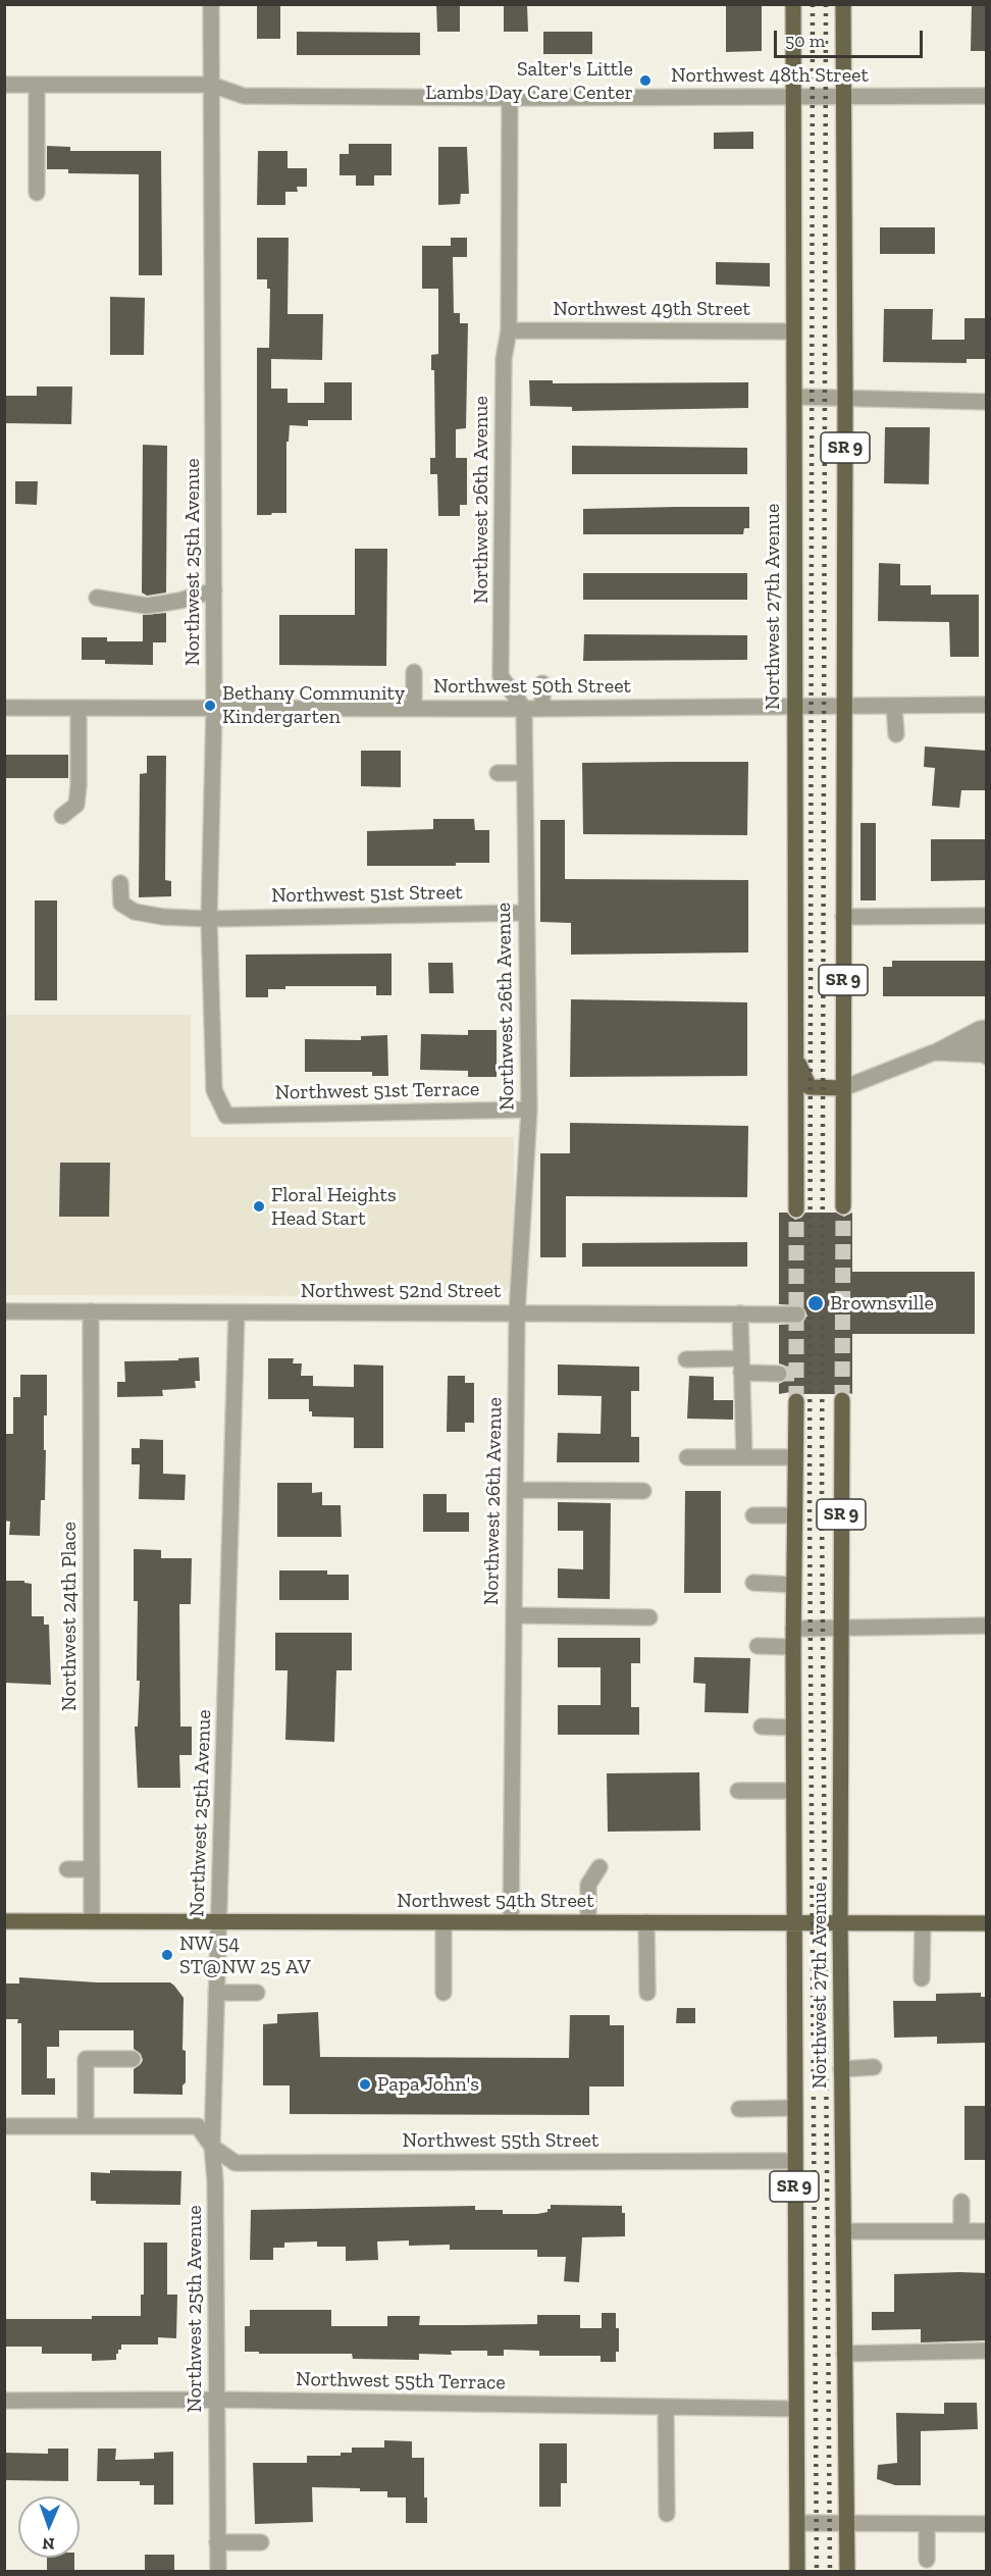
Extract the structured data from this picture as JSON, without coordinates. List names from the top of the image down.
{
  "streets": {
    "main road": ["SR 9", "Northwest 27th Avenue", "Northwest 54th Street"],
    "street": [
      "Northwest 48th Street",
      "Northwest 49th Street",
      "Northwest 26th Avenue",
      "Northwest 25th Avenue",
      "Northwest 50th Street",
      "Northwest 51st Street",
      "Northwest 51st Terrace",
      "Northwest 52nd Street",
      "Northwest 24th Place",
      "Northwest 55th Street",
      "Northwest 55th Terrace"
    ]
  },
  "crossings": [
    ["Northwest 48th Street", "SR 9"],
    ["Northwest 48th Street", "Northwest 26th Avenue"],
    ["Northwest 48th Street", "Northwest 25th Avenue"],
    ["Northwest 48th Street", "Northwest 27th Avenue"],
    ["Northwest 49th Street", "Northwest 26th Avenue"],
    ["Northwest 49th Street", "Northwest 27th Avenue"],
    ["SR 9", "Northwest 50th Street"],
    ["Northwest 26th Avenue", "Northwest 50th Street"],
    ["Northwest 26th Avenue", "Northwest 51st Street"],
    ["Northwest 26th Avenue", "Northwest 51st Terrace"],
    ["Northwest 26th Avenue", "Northwest 52nd Street"],
    ["Northwest 26th Avenue", "Northwest 54th Street"],
    ["Northwest 25th Avenue", "Northwest 50th Street"],
    ["Northwest 25th Avenue", "Northwest 51st Street"],
    ["Northwest 25th Avenue", "Northwest 51st Terrace"],
    ["Northwest 25th Avenue", "Northwest 52nd Street"],
    ["Northwest 25th Avenue", "Northwest 54th Street"],
    ["Northwest 25th Avenue", "Northwest 55th Street"],
    ["Northwest 25th Avenue", "Northwest 55th Terrace"],
    ["Northwest 27th Avenue", "Northwest 50th Street"],
    ["Northwest 27th Avenue", "Northwest 54th Street"],
    ["Northwest 27th Avenue", "Northwest 55th Street"],
    ["Northwest 27th Avenue", "Northwest 55th Terrace"],
    ["Northwest 52nd Street", "Northwest 24th Place"],
    ["Northwest 24th Place", "Northwest 54th Street"]
  ],
  "places": [
    "Salter's Little Lambs Day Care Center",
    "Bethany Community Kindergarten",
    "Floral Heights Head Start",
    "Brownsville",
    "NW 54 ST@NW 25 AV",
    "Papa John's"
  ],
  "scale_bar": "50 m",
  "north": "bottom"
}
